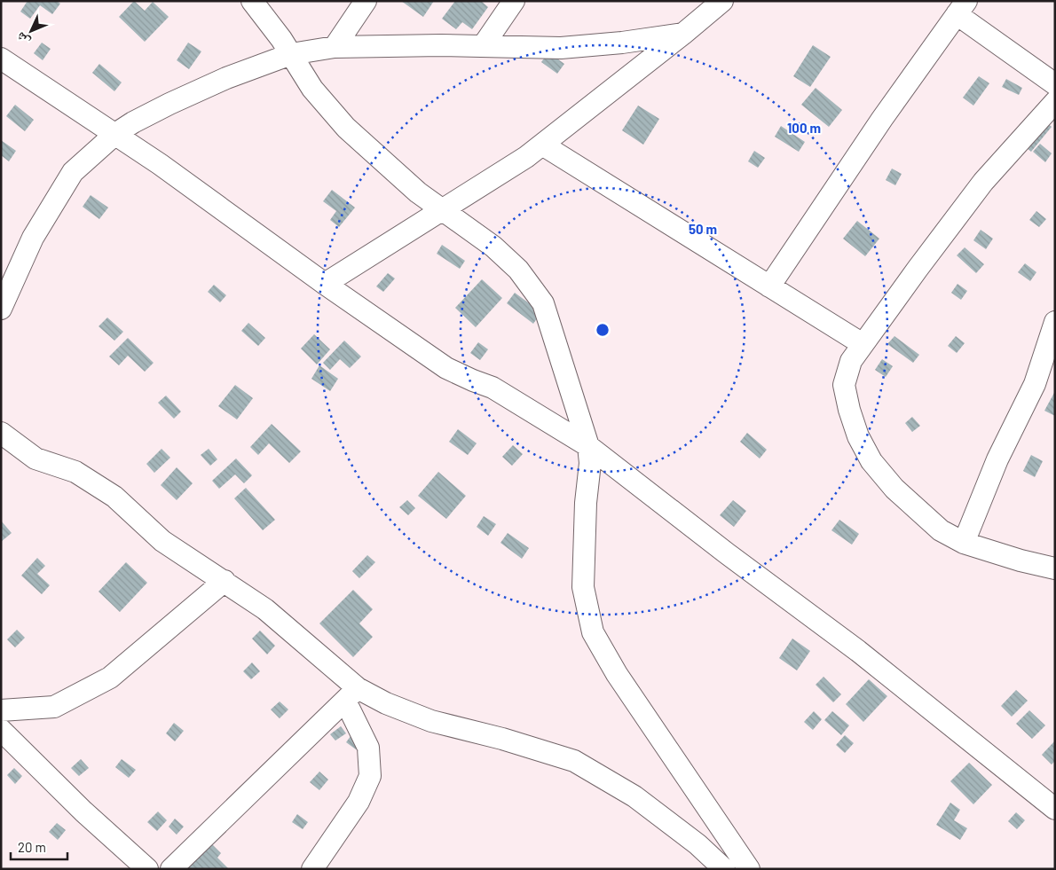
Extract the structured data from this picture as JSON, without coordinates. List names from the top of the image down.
{
  "scale_bar": "20 m",
  "north": "bottom left",
  "rings": ["100 m", "50 m"]
}
